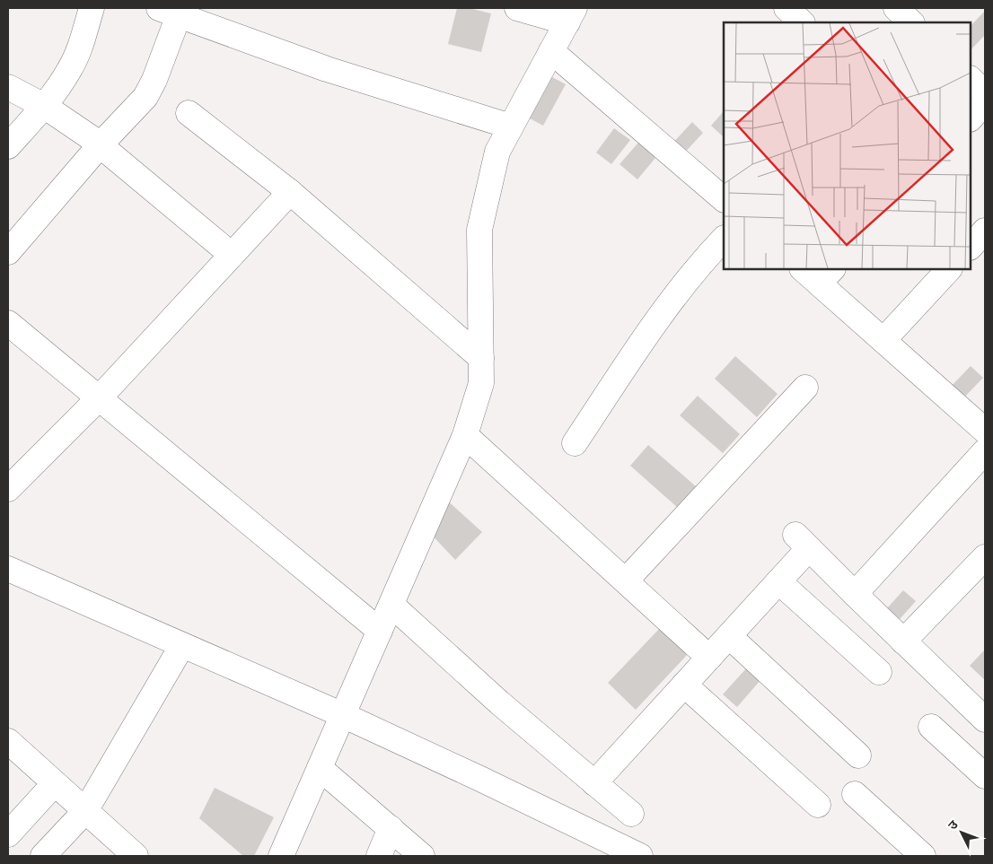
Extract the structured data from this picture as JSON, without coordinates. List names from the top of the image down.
{
  "north": "top left"
}
